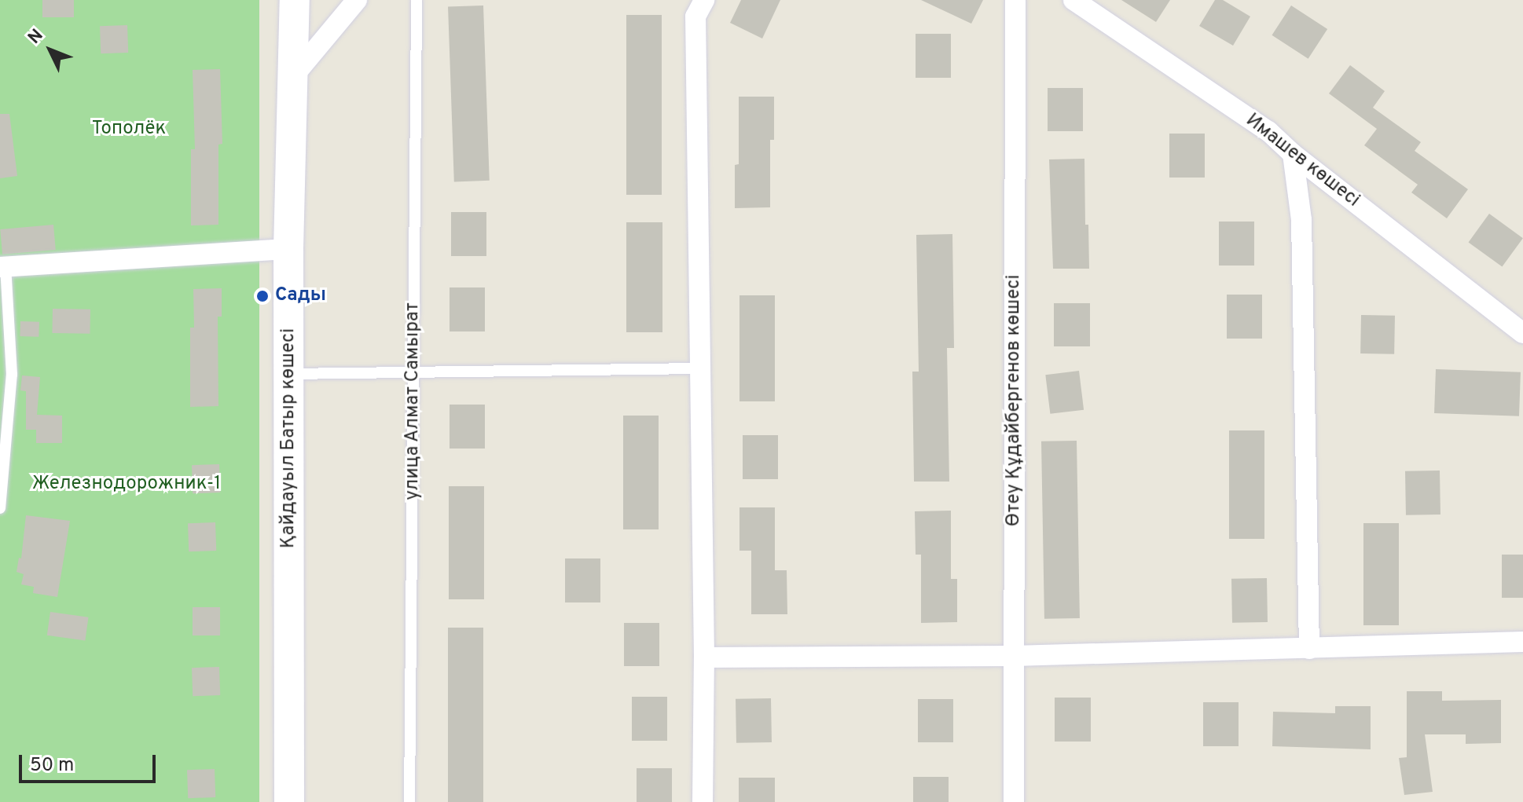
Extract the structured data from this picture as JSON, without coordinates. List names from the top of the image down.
{
  "streets": {
    "street": ["Имашев көшесі", "Өтеу Құдайбергенов көшесі", "Қайдауыл Батыр көшесі"],
    "lane": ["улица Алмат Самырат"]
  },
  "parks": ["Тополёк", "Железнодорожник-1"],
  "places": ["Сады"],
  "scale_bar": "50 m",
  "north": "top left"
}
